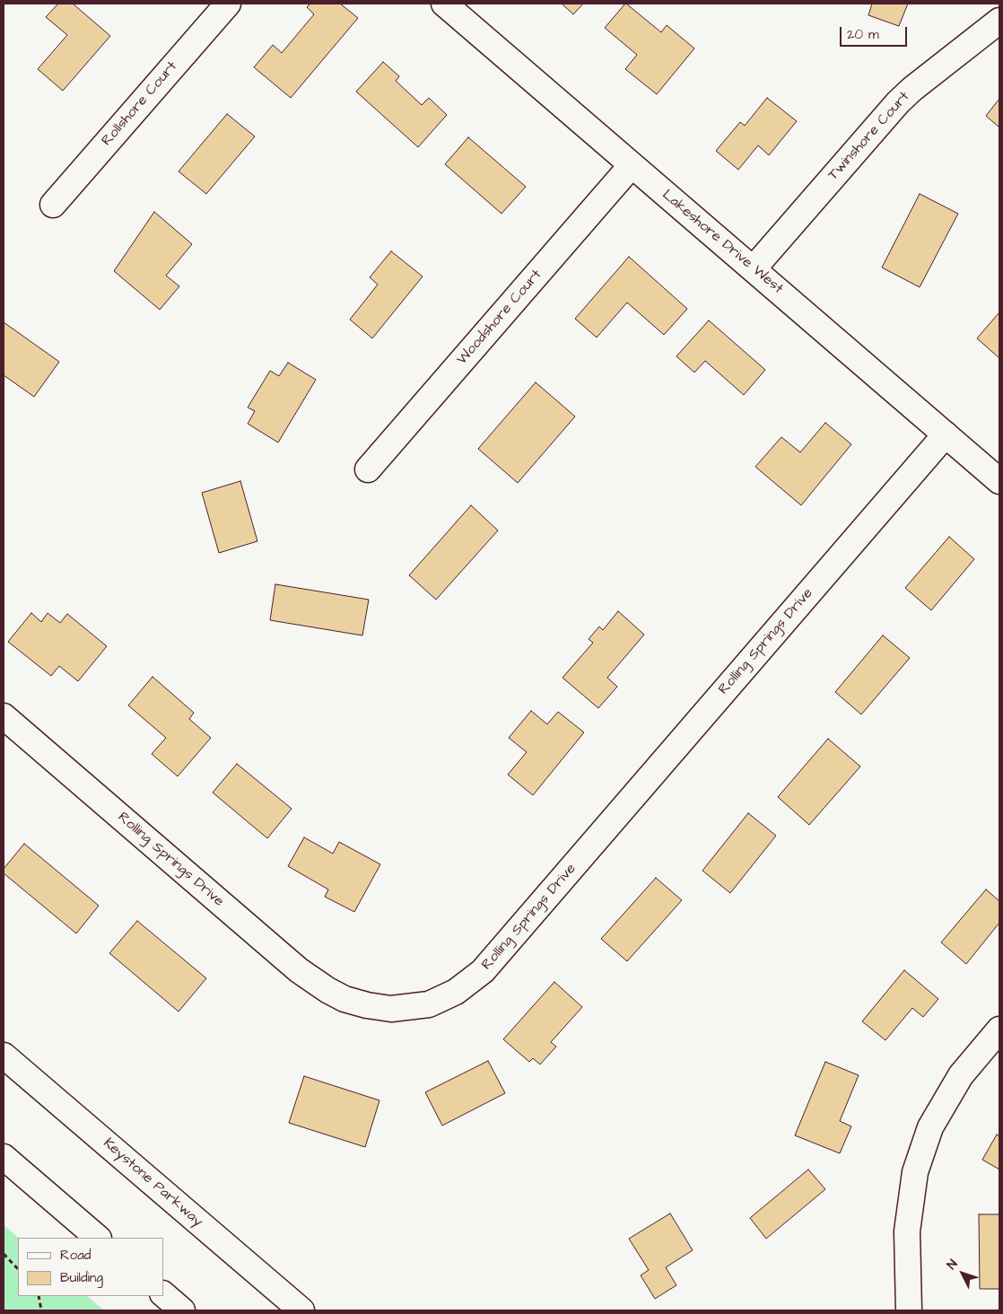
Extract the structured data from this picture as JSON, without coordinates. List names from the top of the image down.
{
  "streets": {
    "main road": [
      "Rollshore Court",
      "Twinshore Court",
      "Lakeshore Drive West",
      "Woodshore Court",
      "Rolling Springs Drive",
      "Keystone Parkway"
    ]
  },
  "crossings": [
    ["Twinshore Court", "Lakeshore Drive West"],
    ["Lakeshore Drive West", "Woodshore Court"],
    ["Lakeshore Drive West", "Rolling Springs Drive"]
  ],
  "legend": ["Road", "Building"],
  "scale_bar": "20 m",
  "north": "top left"
}
